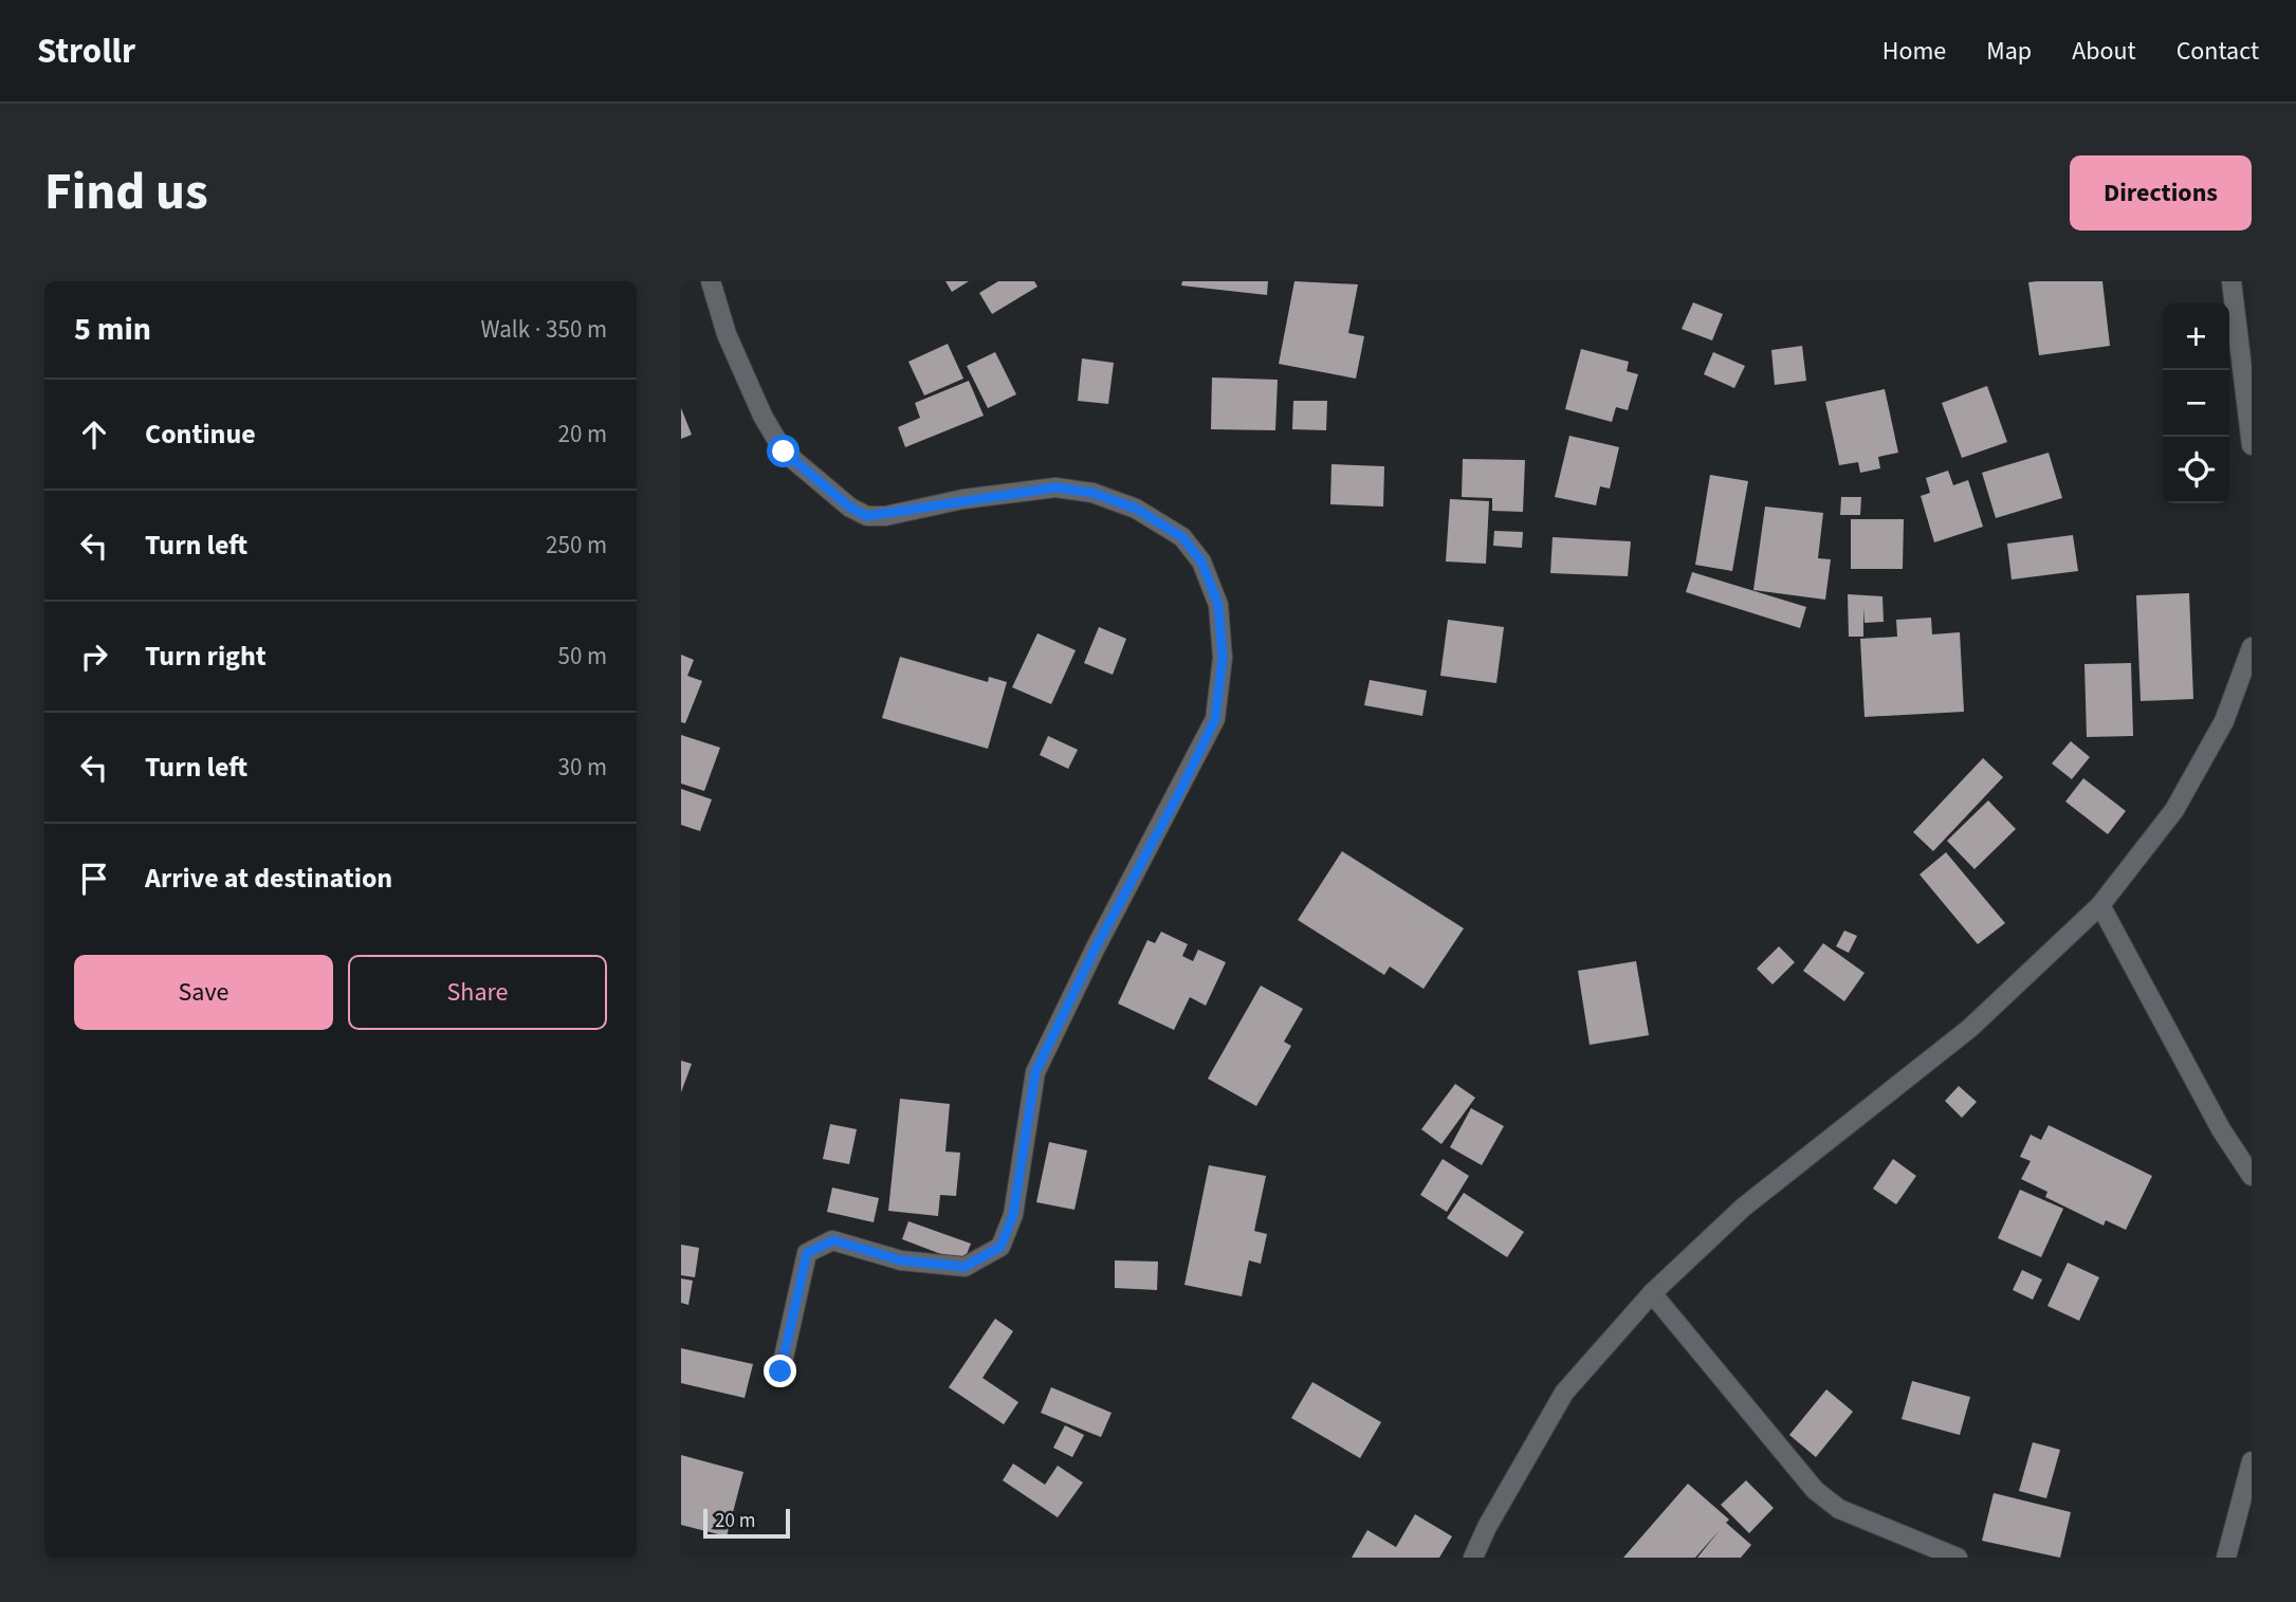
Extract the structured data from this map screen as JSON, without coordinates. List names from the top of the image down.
{
  "scale_bar": "20 m",
  "page": {
    "header": "Strollr",
    "nav": [
      "Home",
      "Map",
      "About",
      "Contact"
    ],
    "title": "Find us",
    "buttons": [
      "Directions",
      ["Save", "Share"]
    ],
    "heading": ["5 min", "Walk · 350 m"],
    "map_buttons": ["+", "−"],
    "list": [
      ["Continue", "20 m"],
      ["Turn left", "250 m"],
      ["Turn right", "50 m"],
      ["Turn left", "30 m"],
      "Arrive at destination"
    ],
    "scale": "20 m"
  }
}
